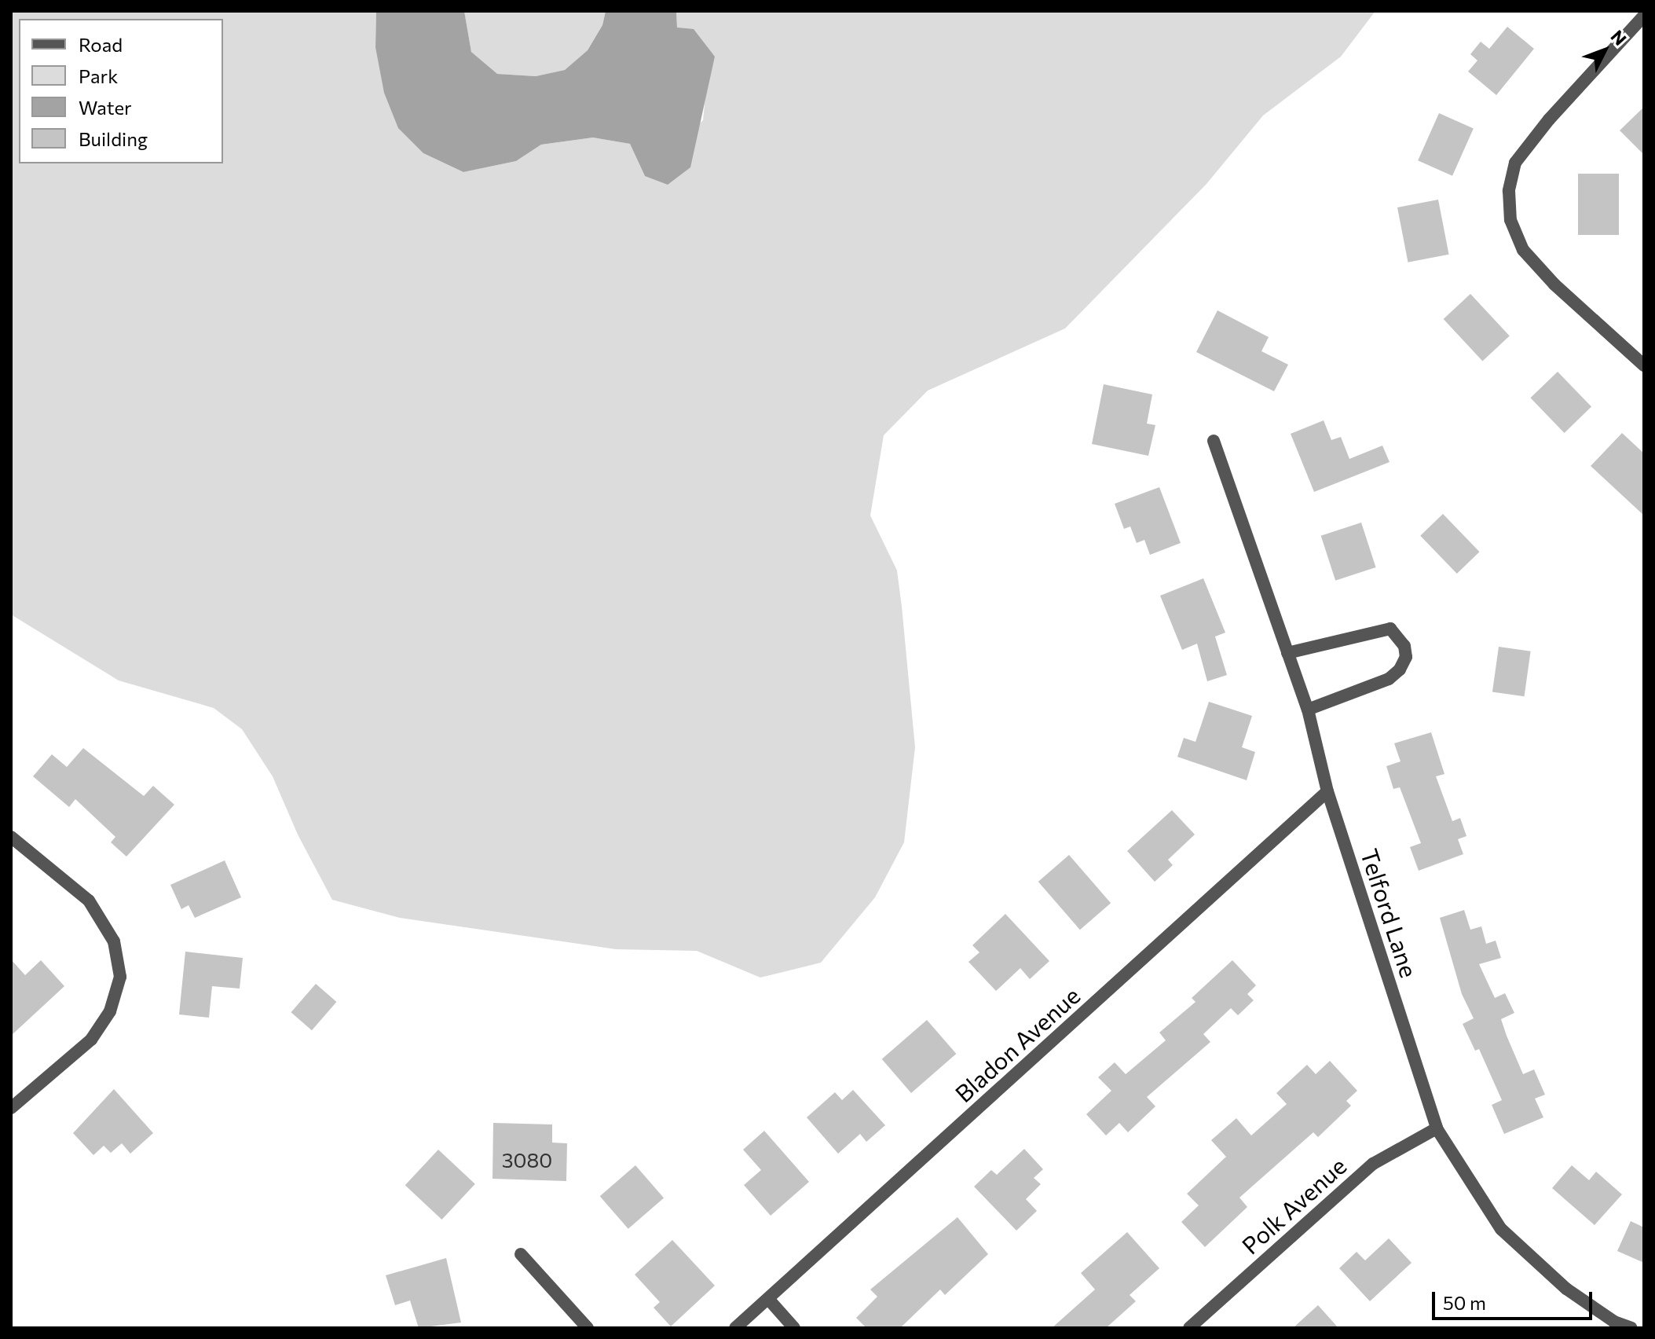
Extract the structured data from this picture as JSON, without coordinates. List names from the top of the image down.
{
  "streets": {
    "street": ["Telford Lane", "Bladon Avenue", "Polk Avenue"]
  },
  "crossings": [
    ["Telford Lane", "Bladon Avenue"],
    ["Telford Lane", "Polk Avenue"]
  ],
  "house_numbers": ["3080"],
  "legend": [
    "Road",
    "Park",
    "Water",
    "Building"
  ],
  "scale_bar": "50 m",
  "north": "top right"
}
